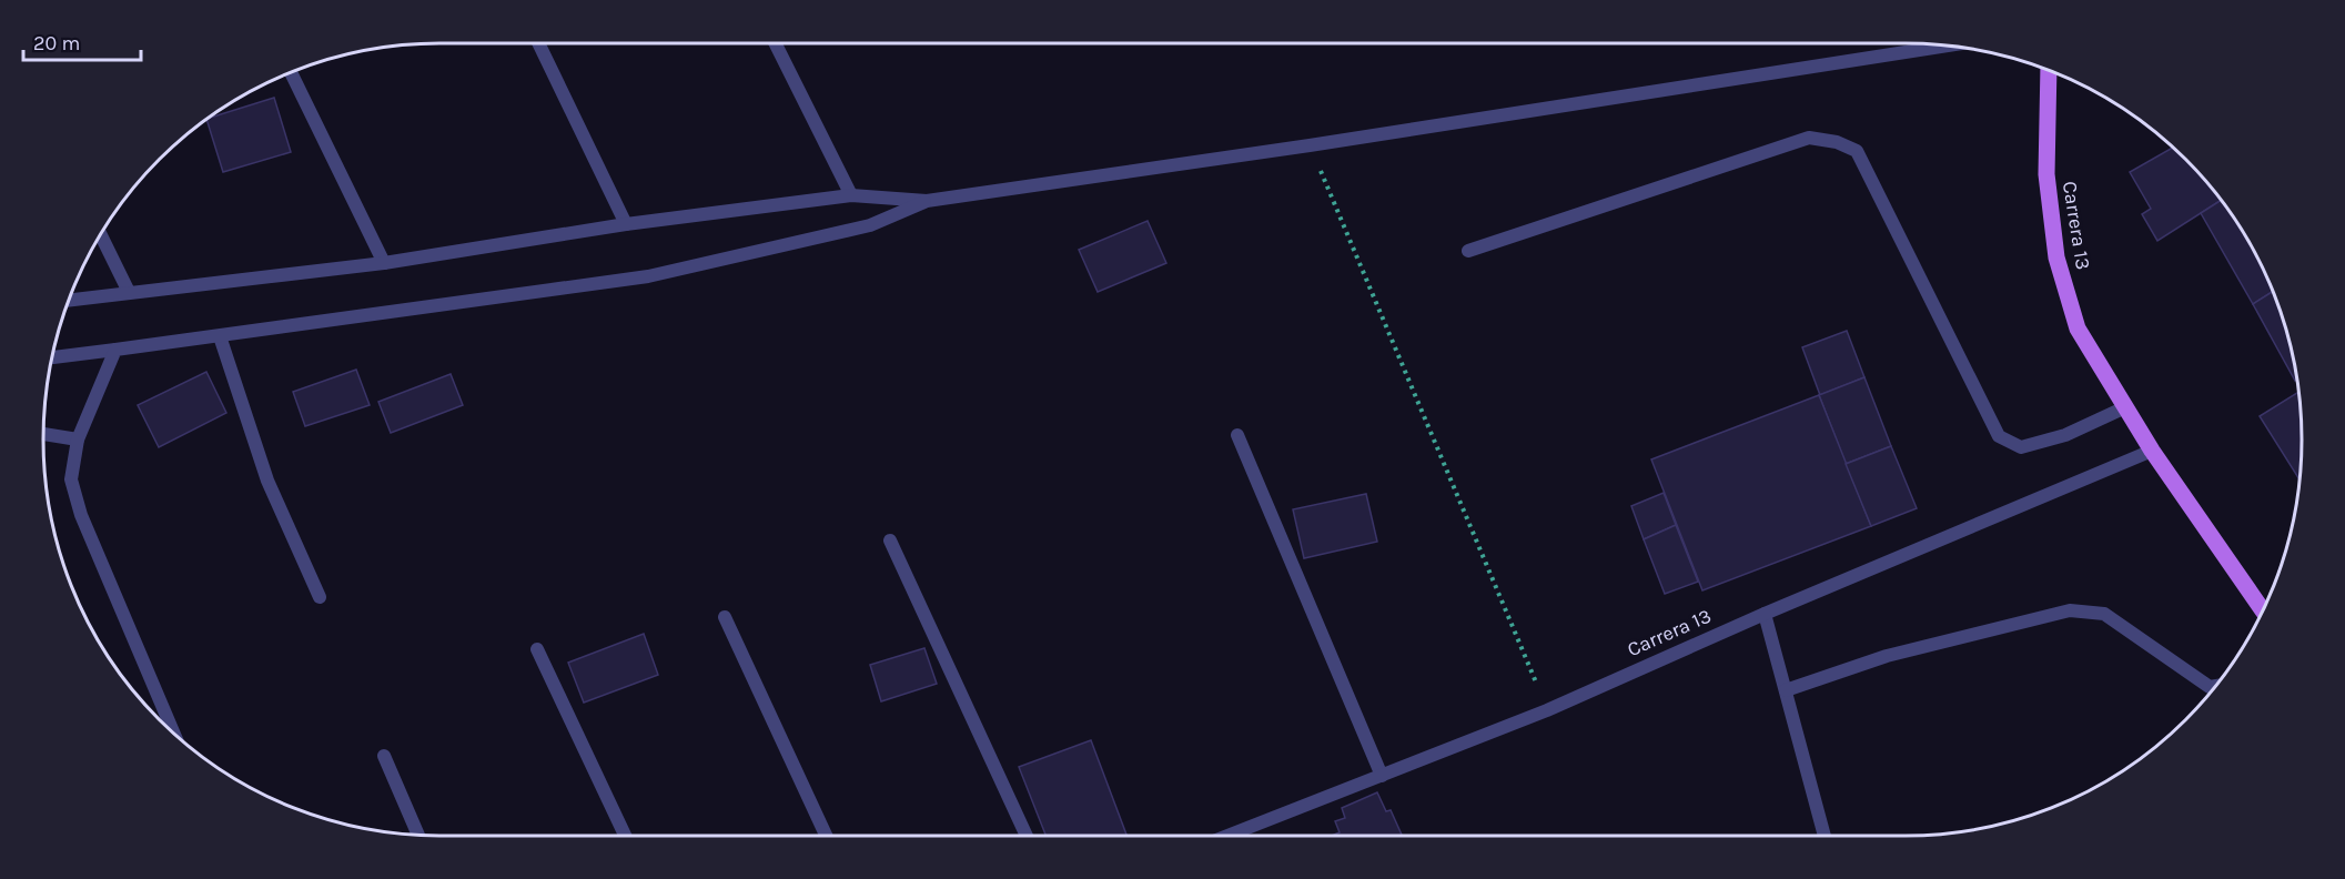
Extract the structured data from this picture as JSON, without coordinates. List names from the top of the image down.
{
  "streets": {
    "main road": ["Carrera 13"]
  },
  "scale_bar": "20 m"
}
